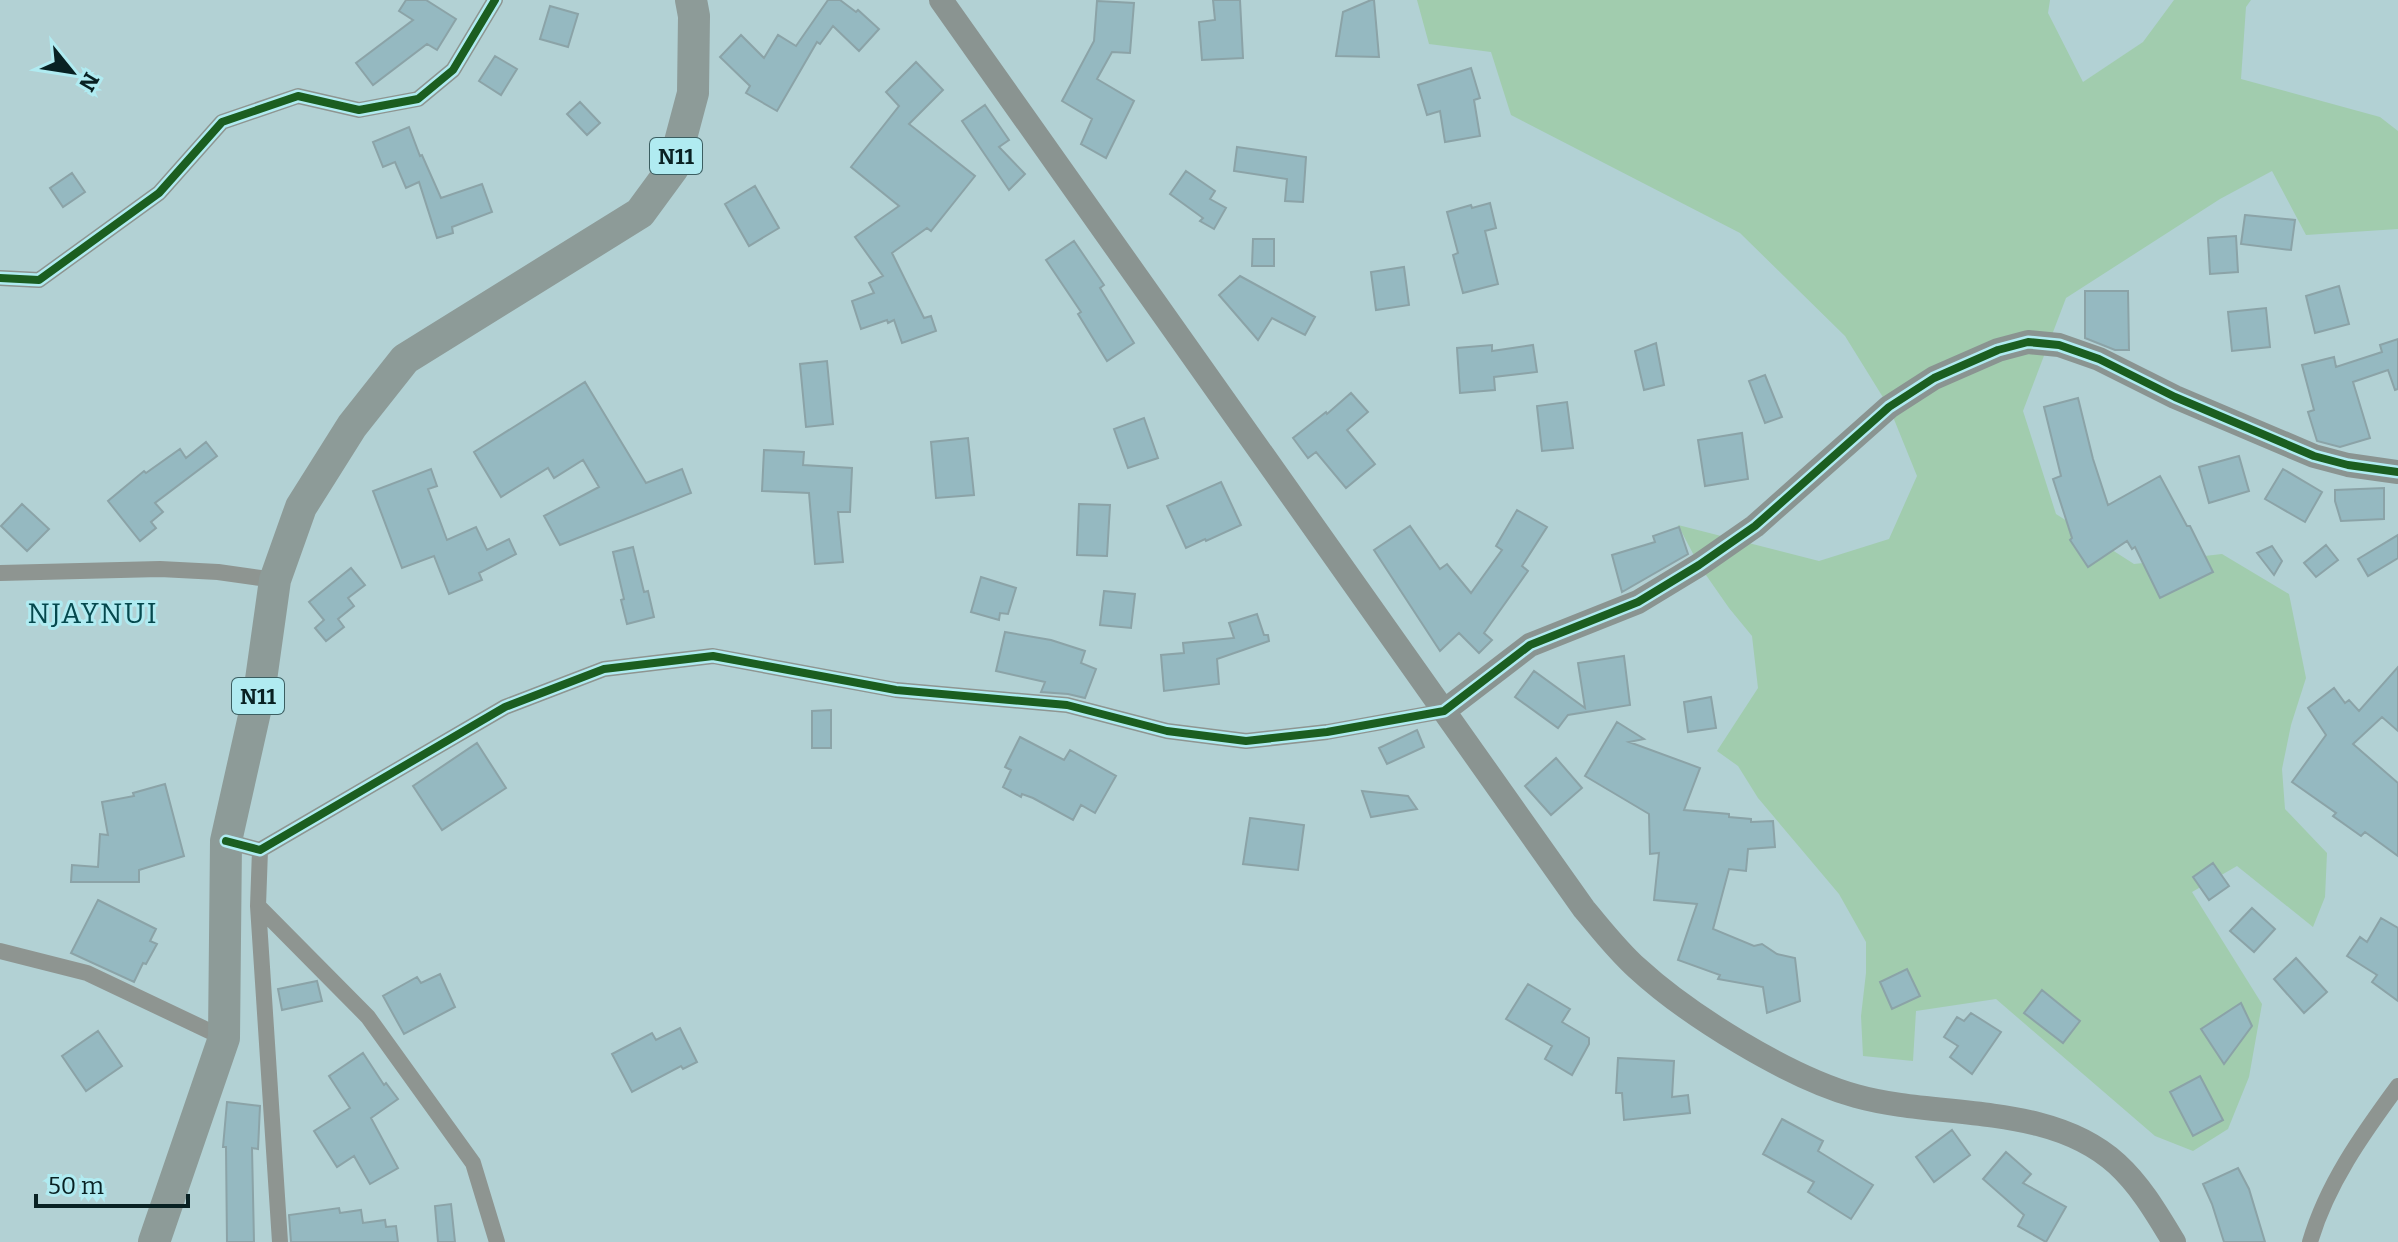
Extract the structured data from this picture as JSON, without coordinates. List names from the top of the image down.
{
  "streets": {
    "highway": ["N11"]
  },
  "districts": ["NJAYNUI"],
  "scale_bar": "50 m",
  "north": "bottom right"
}
